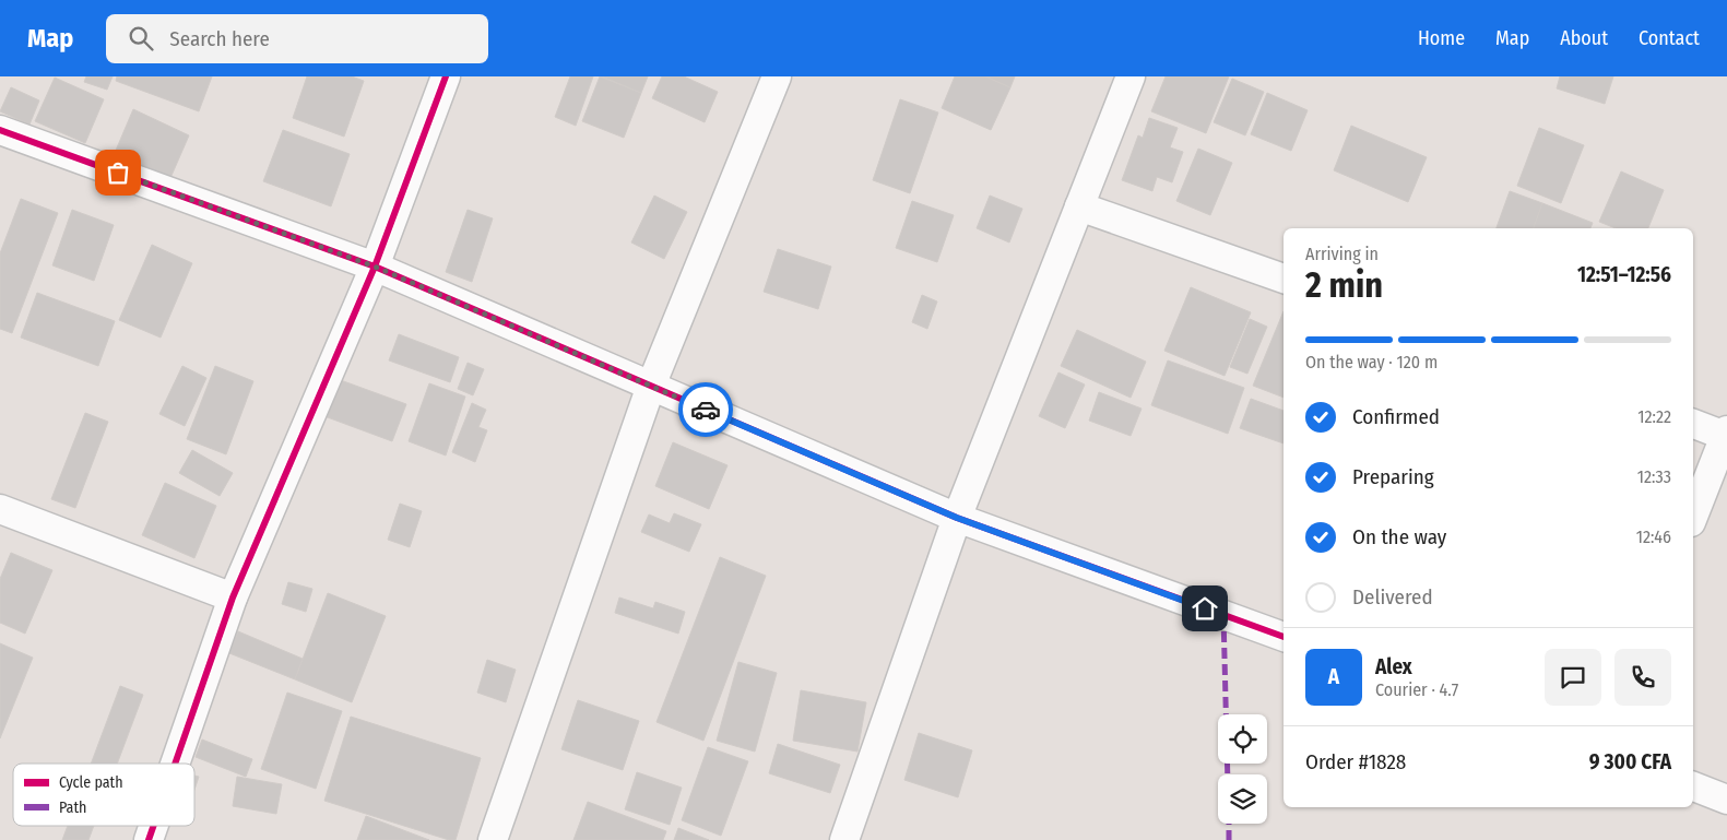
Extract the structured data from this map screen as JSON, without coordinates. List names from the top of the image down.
{
  "legend": ["Cycle path", "Path"],
  "page": {
    "header": "Map",
    "search": "Search here",
    "nav": [
      "Home",
      "Map",
      "About",
      "Contact"
    ],
    "heading": ["2 min", "Arriving in", "12:51–12:56"],
    "panel": [
      "Alex",
      "Courier · 4.7",
      "Order #1828",
      "9 300 CFA"
    ],
    "bar": "On the way · 120 m",
    "list": [
      ["Confirmed", "12:22"],
      ["Preparing", "12:33"],
      ["On the way", "12:46"],
      "Delivered"
    ],
    "round": "A"
  }
}
